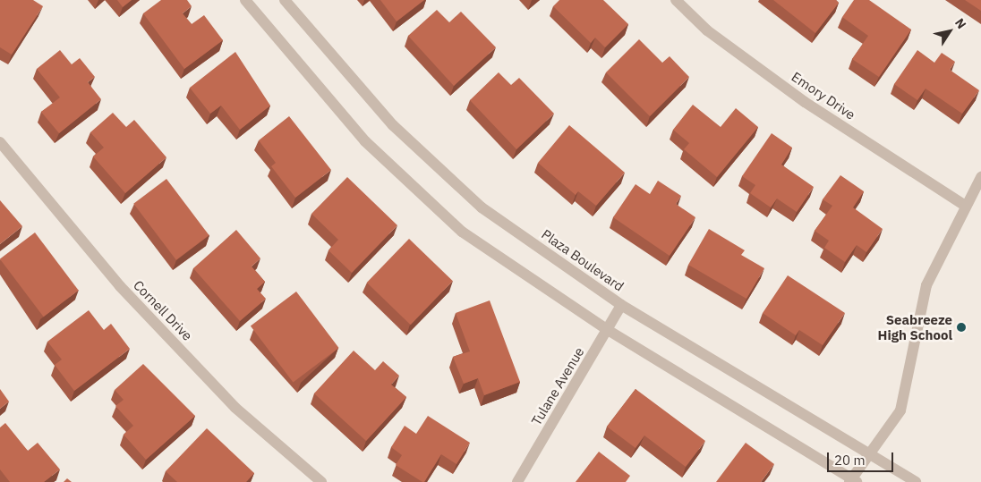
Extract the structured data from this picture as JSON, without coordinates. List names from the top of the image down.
{
  "streets": {
    "street": [
      "Emory Drive",
      "Plaza Boulevard",
      "Cornell Drive",
      "Tulane Avenue"
    ]
  },
  "crossings": [
    ["Plaza Boulevard", "Tulane Avenue"]
  ],
  "places": ["Seabreeze High School"],
  "scale_bar": "20 m",
  "north": "top right"
}
